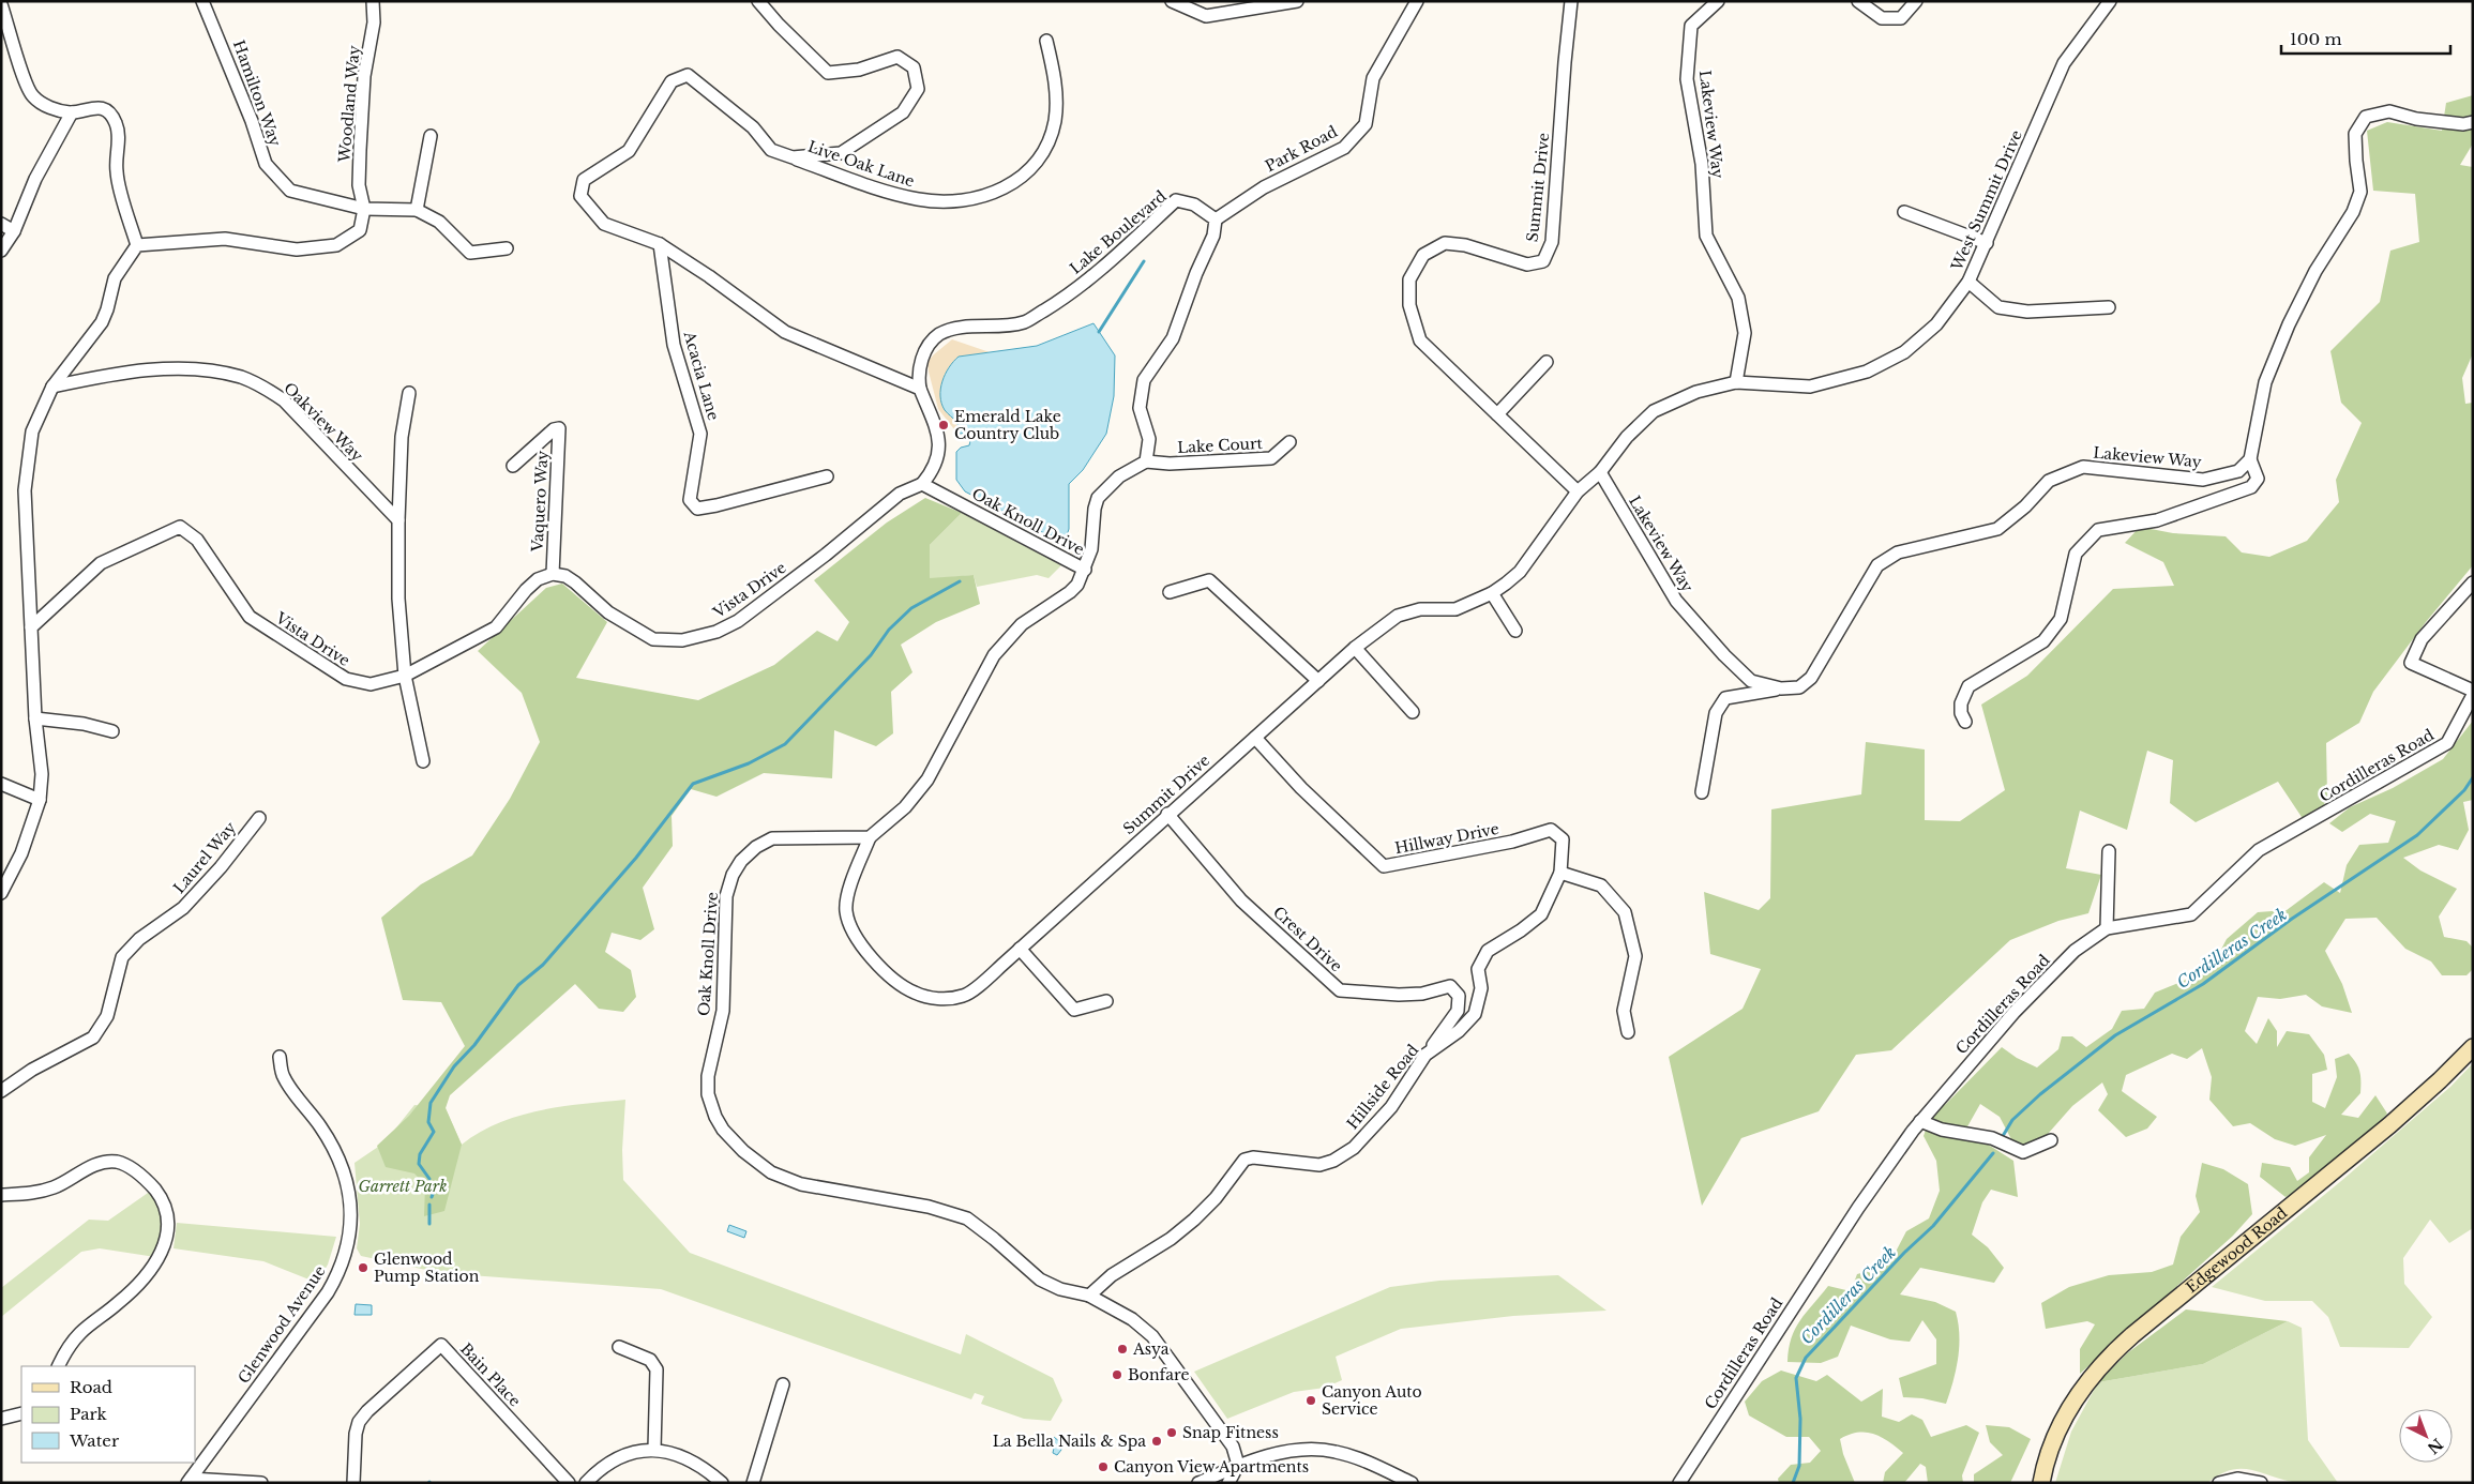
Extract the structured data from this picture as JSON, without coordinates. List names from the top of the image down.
{
  "streets": {
    "main road": ["Edgewood Road"],
    "street": [
      "Hamilton Way",
      "Woodland Way",
      "Lakeview Way",
      "Park Road",
      "Live Oak Lane",
      "Summit Drive",
      "West Summit Drive",
      "Lake Boulevard",
      "Acacia Lane",
      "Oakview Way",
      "Lake Court",
      "Vaquero Way",
      "Oak Knoll Drive",
      "Vista Drive",
      "Cordilleras Road",
      "Hillway Drive",
      "Laurel Way",
      "Crest Drive",
      "Hillside Road",
      "Glenwood Avenue",
      "Bain Place"
    ]
  },
  "crossings": [
    ["Hamilton Way", "Woodland Way"],
    ["Lakeview Way", "Summit Drive"],
    ["Lakeview Way", "West Summit Drive"],
    ["Park Road", "Lake Boulevard"],
    ["Summit Drive", "West Summit Drive"],
    ["Summit Drive", "Oak Knoll Drive"],
    ["Summit Drive", "Hillway Drive"],
    ["Summit Drive", "Crest Drive"],
    ["Vaquero Way", "Vista Drive"],
    ["Oak Knoll Drive", "Vista Drive"],
    ["Oak Knoll Drive", "Hillside Road"],
    ["Hillway Drive", "Hillside Road"],
    ["Crest Drive", "Hillside Road"]
  ],
  "water": ["Cordilleras Creek"],
  "parks": ["Garrett Park"],
  "places": [
    "Emerald Lake Country Club",
    "Glenwood Pump Station",
    "Asya",
    "Bonfare",
    "Canyon Auto Service",
    "Snap Fitness",
    "La Bella Nails & Spa",
    "Canyon View Apartments"
  ],
  "legend": ["Road", "Park", "Water"],
  "scale_bar": "100 m",
  "north": "bottom right"
}
